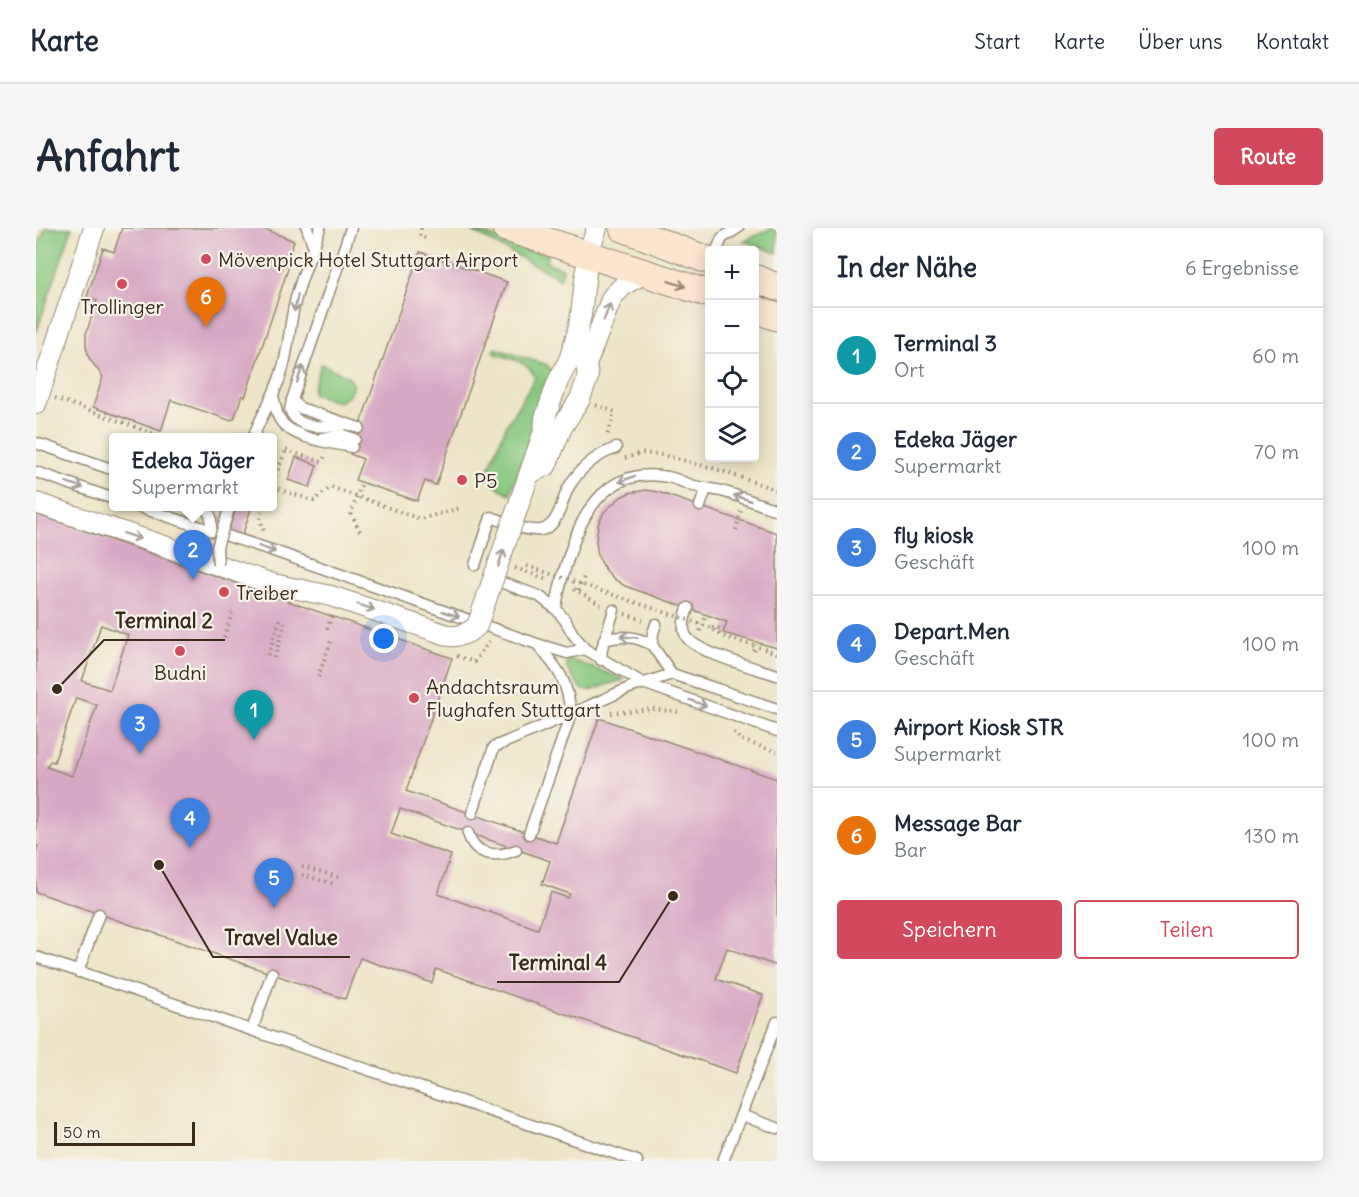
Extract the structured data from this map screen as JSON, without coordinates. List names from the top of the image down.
{
  "places": [
    "Mövenpick Hotel Stuttgart Airport",
    "Trollinger",
    "P5",
    "Treiber",
    "Budni",
    "Terminal 2",
    "Andachtsraum Flughafen Stuttgart",
    "Travel Value",
    "Terminal 4"
  ],
  "scale_bar": "50 m",
  "page": {
    "header": "Karte",
    "nav": [
      "Start",
      "Karte",
      "Über uns",
      "Kontakt"
    ],
    "buttons": [
      "Route",
      ["Speichern", "Teilen"]
    ],
    "title": "Anfahrt",
    "heading": ["In der Nähe", "6 Ergebnisse"],
    "map_buttons": ["+", "−"],
    "pins": [
      "6",
      "2",
      "1",
      "3",
      "4",
      "5"
    ],
    "list": [
      {
        "mark": "1",
        "name": "Terminal 3",
        "note": "Ort",
        "value": "60 m"
      },
      {
        "mark": "2",
        "name": "Edeka Jäger",
        "note": "Supermarkt",
        "value": "70 m"
      },
      {
        "mark": "3",
        "name": "fly kiosk",
        "note": "Geschäft",
        "value": "100 m"
      },
      {
        "mark": "4",
        "name": "Depart.Men",
        "note": "Geschäft",
        "value": "100 m"
      },
      {
        "mark": "5",
        "name": "Airport Kiosk STR",
        "note": "Supermarkt",
        "value": "100 m"
      },
      {
        "mark": "6",
        "name": "Message Bar",
        "note": "Bar",
        "value": "130 m"
      }
    ],
    "popup": ["Edeka Jäger", "Supermarkt"],
    "scale": "50 m"
  }
}
